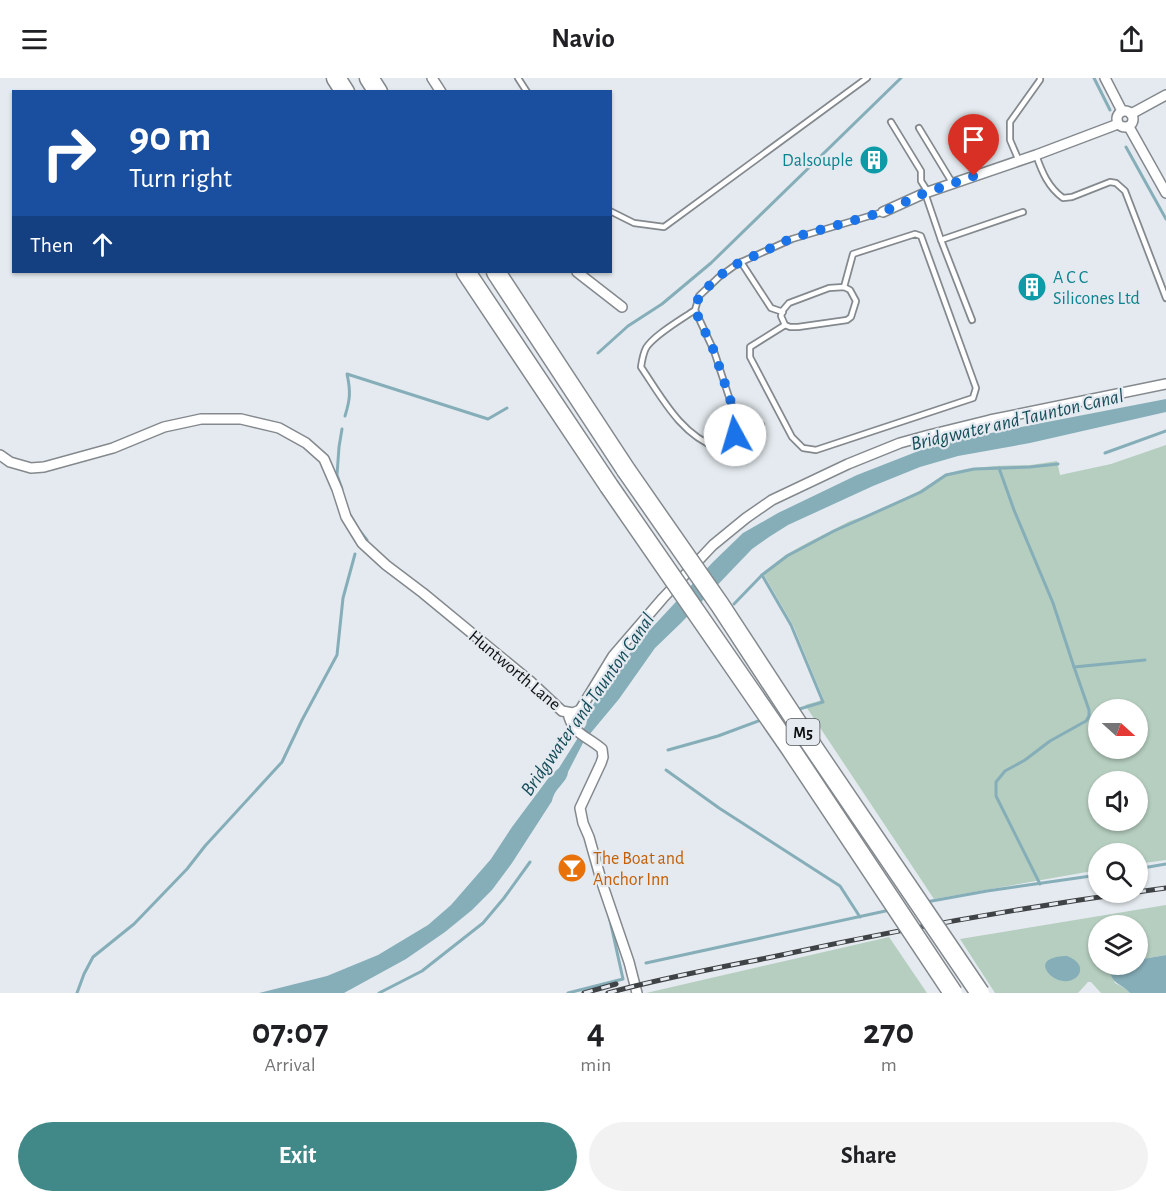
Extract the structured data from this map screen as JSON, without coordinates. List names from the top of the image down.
{
  "streets": {
    "highway": ["M5"],
    "street": ["Huntworth Lane"]
  },
  "water": ["Bridgwater and Taunton Canal"],
  "places": {
    "building": ["Dalsouple", "A C C Silicones Ltd"],
    "bar": ["The Boat and Anchor Inn"]
  },
  "north": "right",
  "page": {
    "header": "Navio",
    "turn": ["90 m", "Turn right"],
    "then": "Then",
    "eta": [
      "07:07",
      "Arrival",
      "4",
      "min",
      "270",
      "m"
    ],
    "buttons": ["Exit", "Share"]
  }
}
